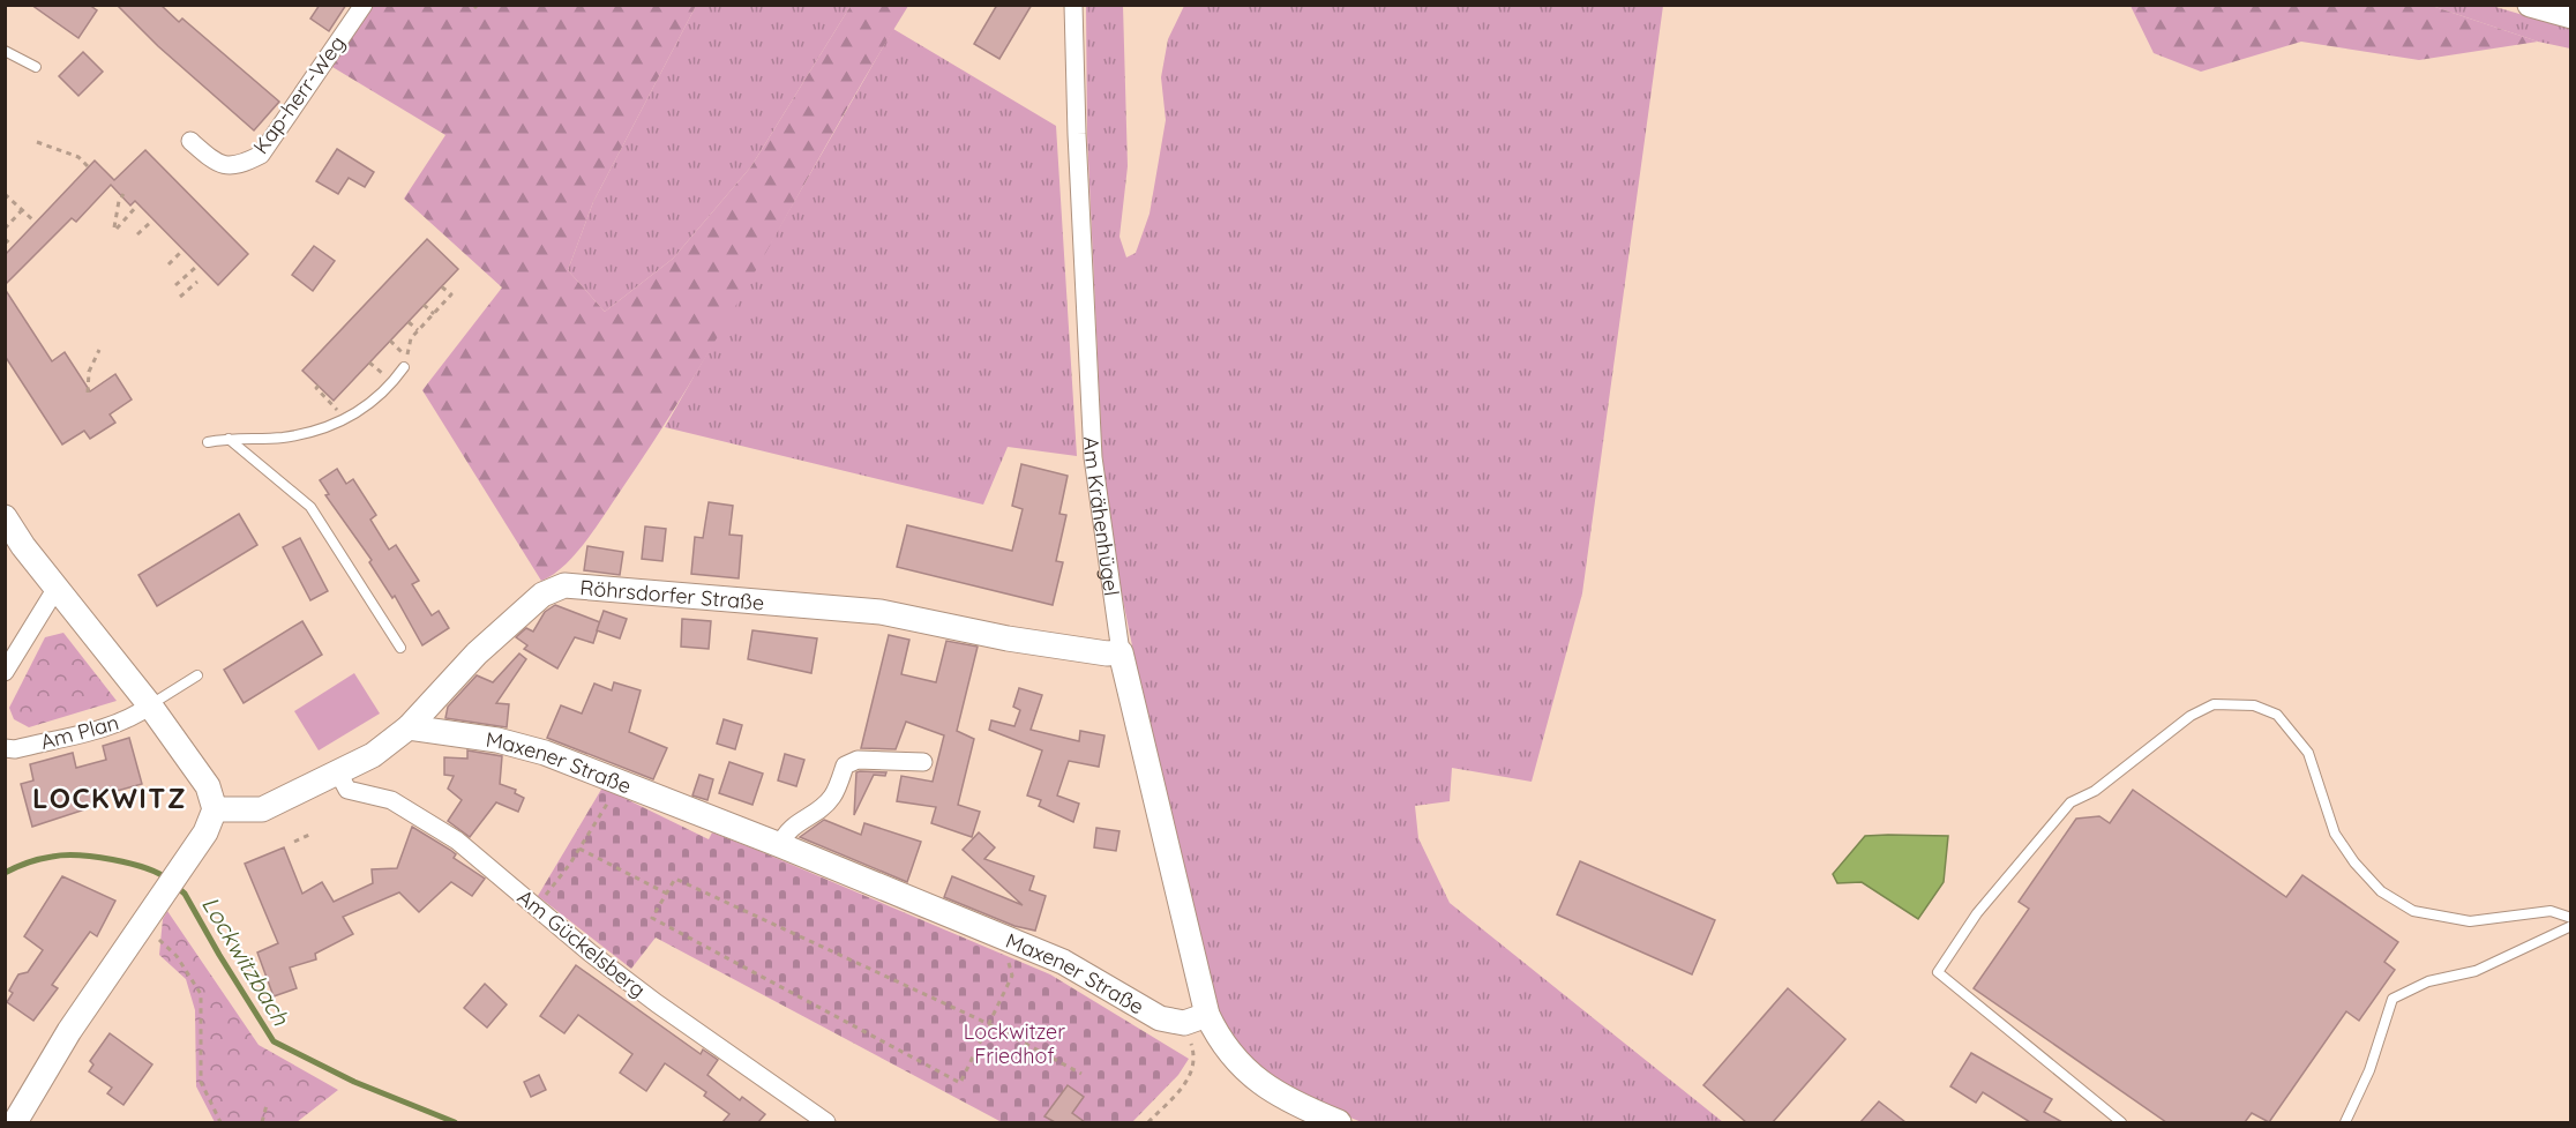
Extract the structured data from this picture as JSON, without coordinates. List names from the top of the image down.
{
  "streets": {
    "street": [
      "Kap-herr-Weg",
      "Am Krähenhügel",
      "Röhrsdorfer Straße",
      "Am Plan",
      "Maxener Straße",
      "Am Gückelsberg"
    ]
  },
  "crossings": [
    ["Am Krähenhügel", "Röhrsdorfer Straße"],
    ["Am Krähenhügel", "Maxener Straße"],
    ["Röhrsdorfer Straße", "Maxener Straße"],
    ["Röhrsdorfer Straße", "Am Gückelsberg"]
  ],
  "districts": ["LOCKWITZ"],
  "water": ["Lockwitzbach"],
  "parks": ["Lockwitzer Friedhof"]
}
